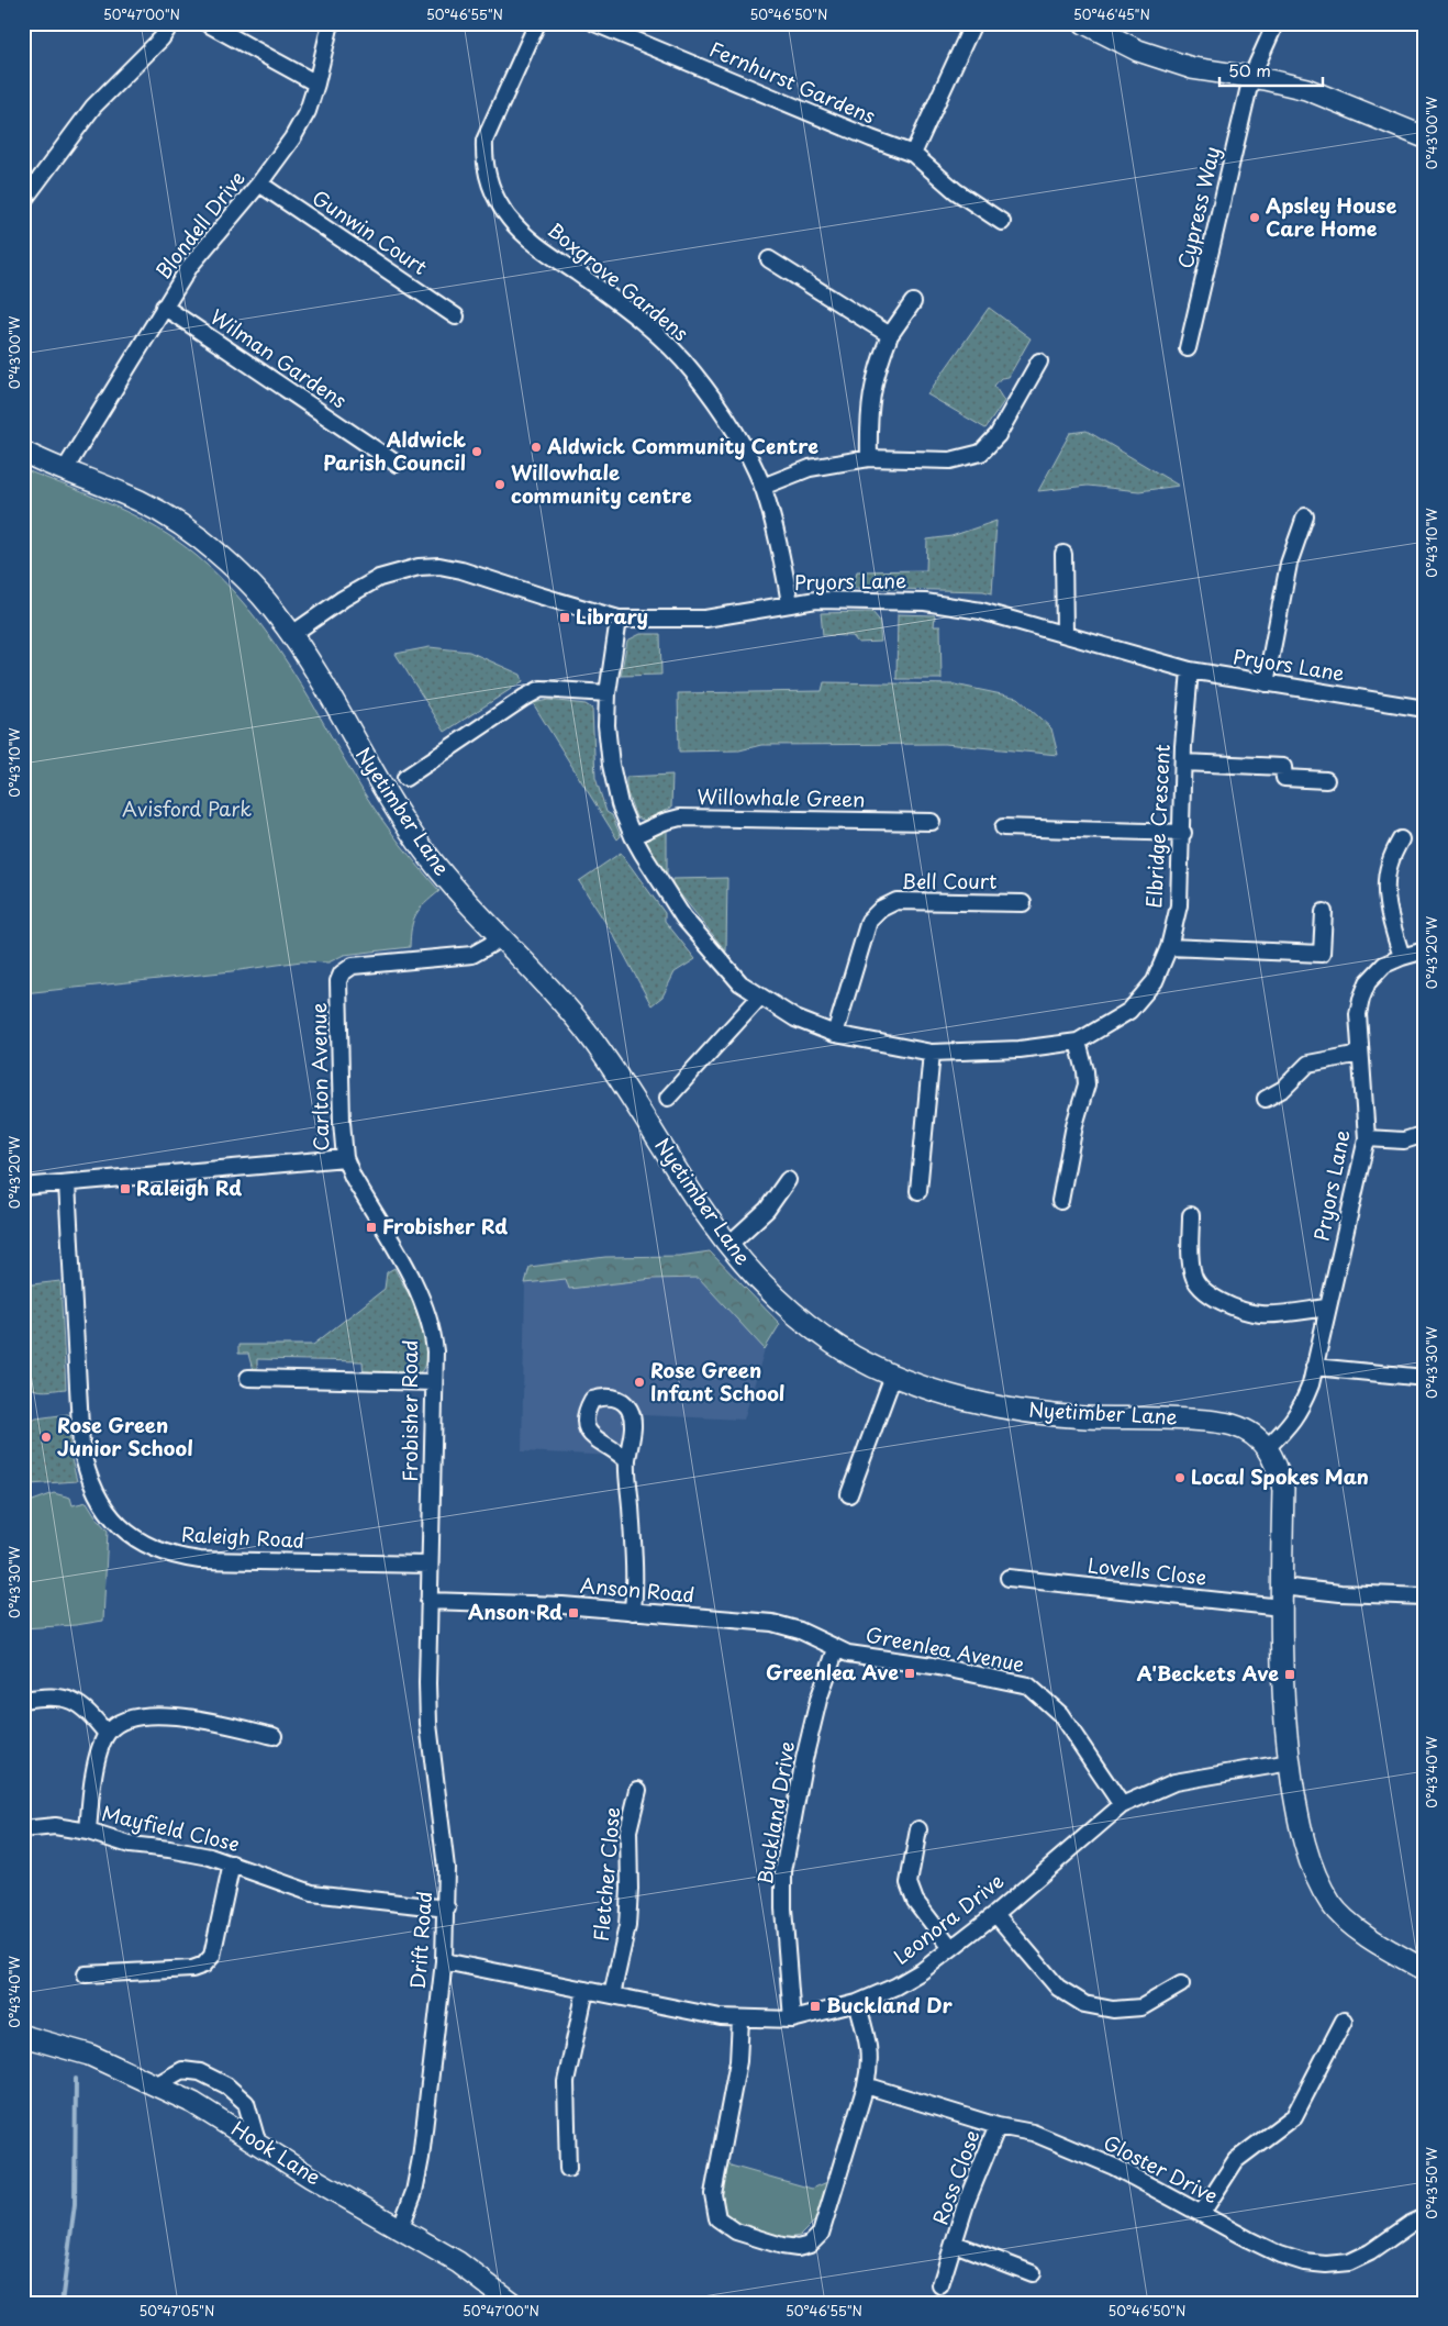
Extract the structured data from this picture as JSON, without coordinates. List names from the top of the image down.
{
  "streets": {
    "street": [
      "Fernhurst Gardens",
      "Cypress Way",
      "Blondell Drive",
      "Gunwin Court",
      "Boxgrove Gardens",
      "Wilman Gardens",
      "Pryors Lane",
      "Willowhale Green",
      "Nyetimber Lane",
      "Elbridge Crescent",
      "Bell Court",
      "Carlton Avenue",
      "Frobisher Road",
      "Raleigh Road",
      "Lovells Close",
      "Anson Road",
      "Greenlea Avenue",
      "Buckland Drive",
      "Mayfield Close",
      "Fletcher Close",
      "Leonora Drive",
      "Drift Road",
      "Hook Lane",
      "Gloster Drive",
      "Ross Close"
    ]
  },
  "crossings": [
    ["Blondell Drive", "Gunwin Court"],
    ["Blondell Drive", "Wilman Gardens"],
    ["Blondell Drive", "Nyetimber Lane"],
    ["Boxgrove Gardens", "Pryors Lane"],
    ["Pryors Lane", "Nyetimber Lane"],
    ["Pryors Lane", "Elbridge Crescent"],
    ["Willowhale Green", "Elbridge Crescent"],
    ["Nyetimber Lane", "Carlton Avenue"],
    ["Nyetimber Lane", "Lovells Close"],
    ["Nyetimber Lane", "Leonora Drive"],
    ["Elbridge Crescent", "Bell Court"],
    ["Carlton Avenue", "Frobisher Road"],
    ["Carlton Avenue", "Raleigh Road"],
    ["Frobisher Road", "Raleigh Road"],
    ["Frobisher Road", "Anson Road"],
    ["Frobisher Road", "Drift Road"],
    ["Anson Road", "Greenlea Avenue"],
    ["Anson Road", "Buckland Drive"],
    ["Greenlea Avenue", "Buckland Drive"],
    ["Greenlea Avenue", "Leonora Drive"],
    ["Buckland Drive", "Leonora Drive"],
    ["Mayfield Close", "Drift Road"],
    ["Fletcher Close", "Leonora Drive"],
    ["Leonora Drive", "Drift Road"],
    ["Drift Road", "Hook Lane"],
    ["Gloster Drive", "Ross Close"]
  ],
  "parks": ["Avisford Park"],
  "places": {
    "other": [
      "Apsley House Care Home",
      "Aldwick Community Centre",
      "Aldwick Parish Council",
      "Willowhale community centre",
      "Rose Green Infant School",
      "Rose Green Junior School",
      "Local Spokes Man"
    ],
    "transit": [
      "Library",
      "Raleigh Rd",
      "Frobisher Rd",
      "Anson Rd",
      "Greenlea Ave",
      "A'Beckets Ave",
      "Buckland Dr"
    ]
  },
  "scale_bar": "50 m",
  "coordinates": [
    "50°47'00\"N",
    "50°46'55\"N",
    "50°46'50\"N",
    "50°46'45\"N",
    "0°43'00\"W",
    "0°43'10\"W",
    "0°43'20\"W",
    "0°43'30\"W",
    "0°43'40\"W",
    "0°43'50\"W",
    "50°47'05\"N"
  ]
}
